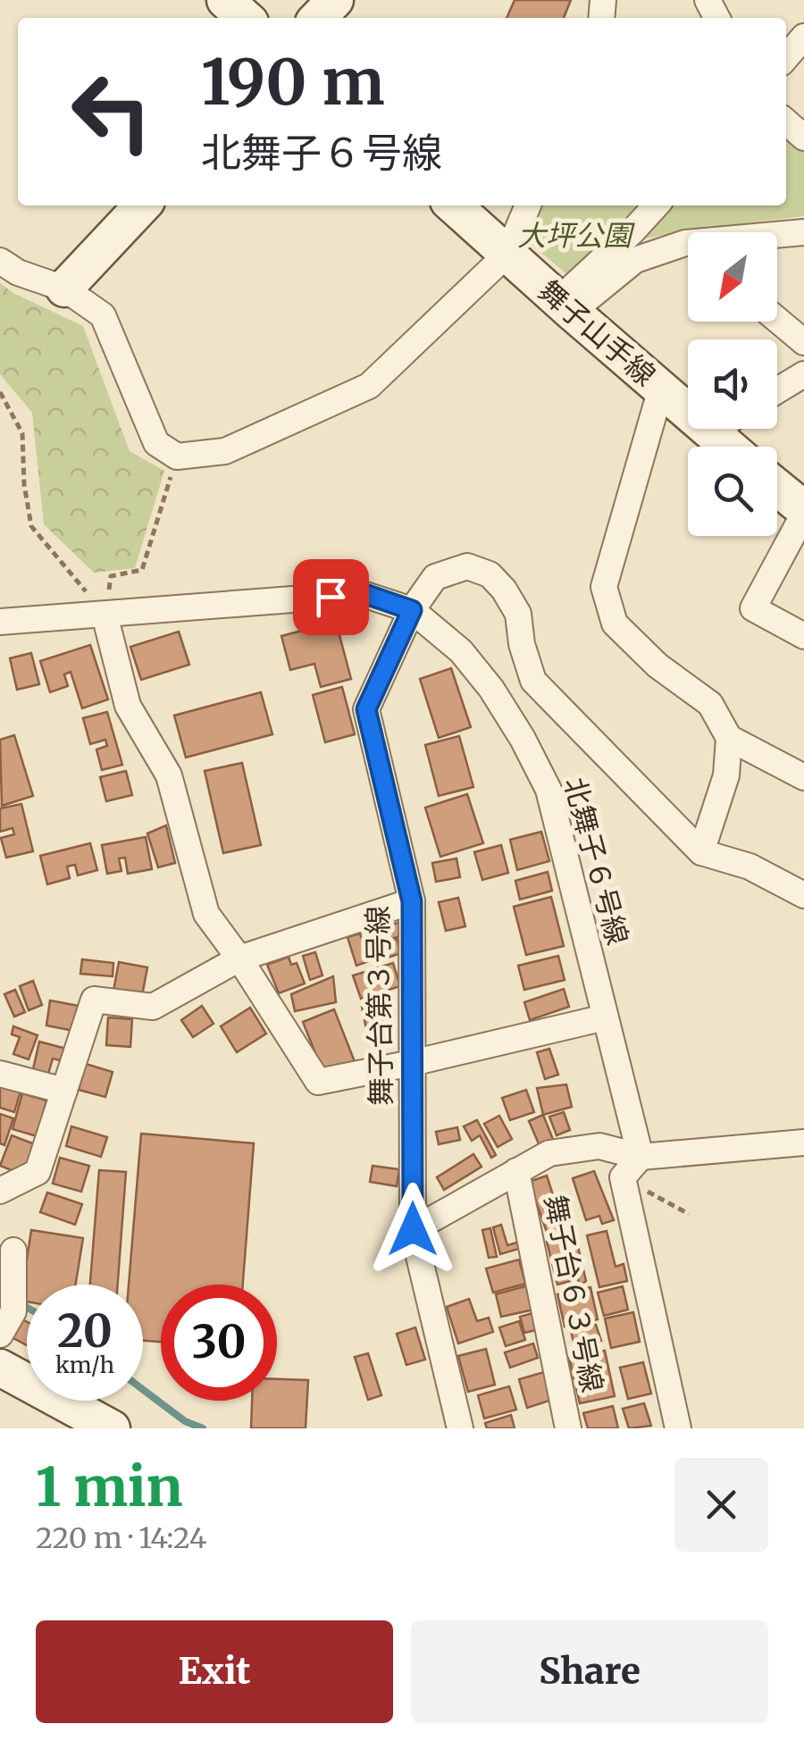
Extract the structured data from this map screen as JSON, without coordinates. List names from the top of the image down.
{
  "streets": {
    "street": [
      "舞子山手線",
      "北舞子６号線",
      "舞子台第３号線",
      "舞子台６３号線"
    ]
  },
  "crossings": [
    ["北舞子６号線", "舞子台第３号線"]
  ],
  "parks": ["大坪公園"],
  "north": "bottom left",
  "page": {
    "turn": ["190 m", "北舞子６号線"],
    "speed": "20 km/h",
    "limit": "30",
    "heading": ["1 min", "220 m · 14:24"],
    "buttons": ["Exit", "Share"]
  }
}
